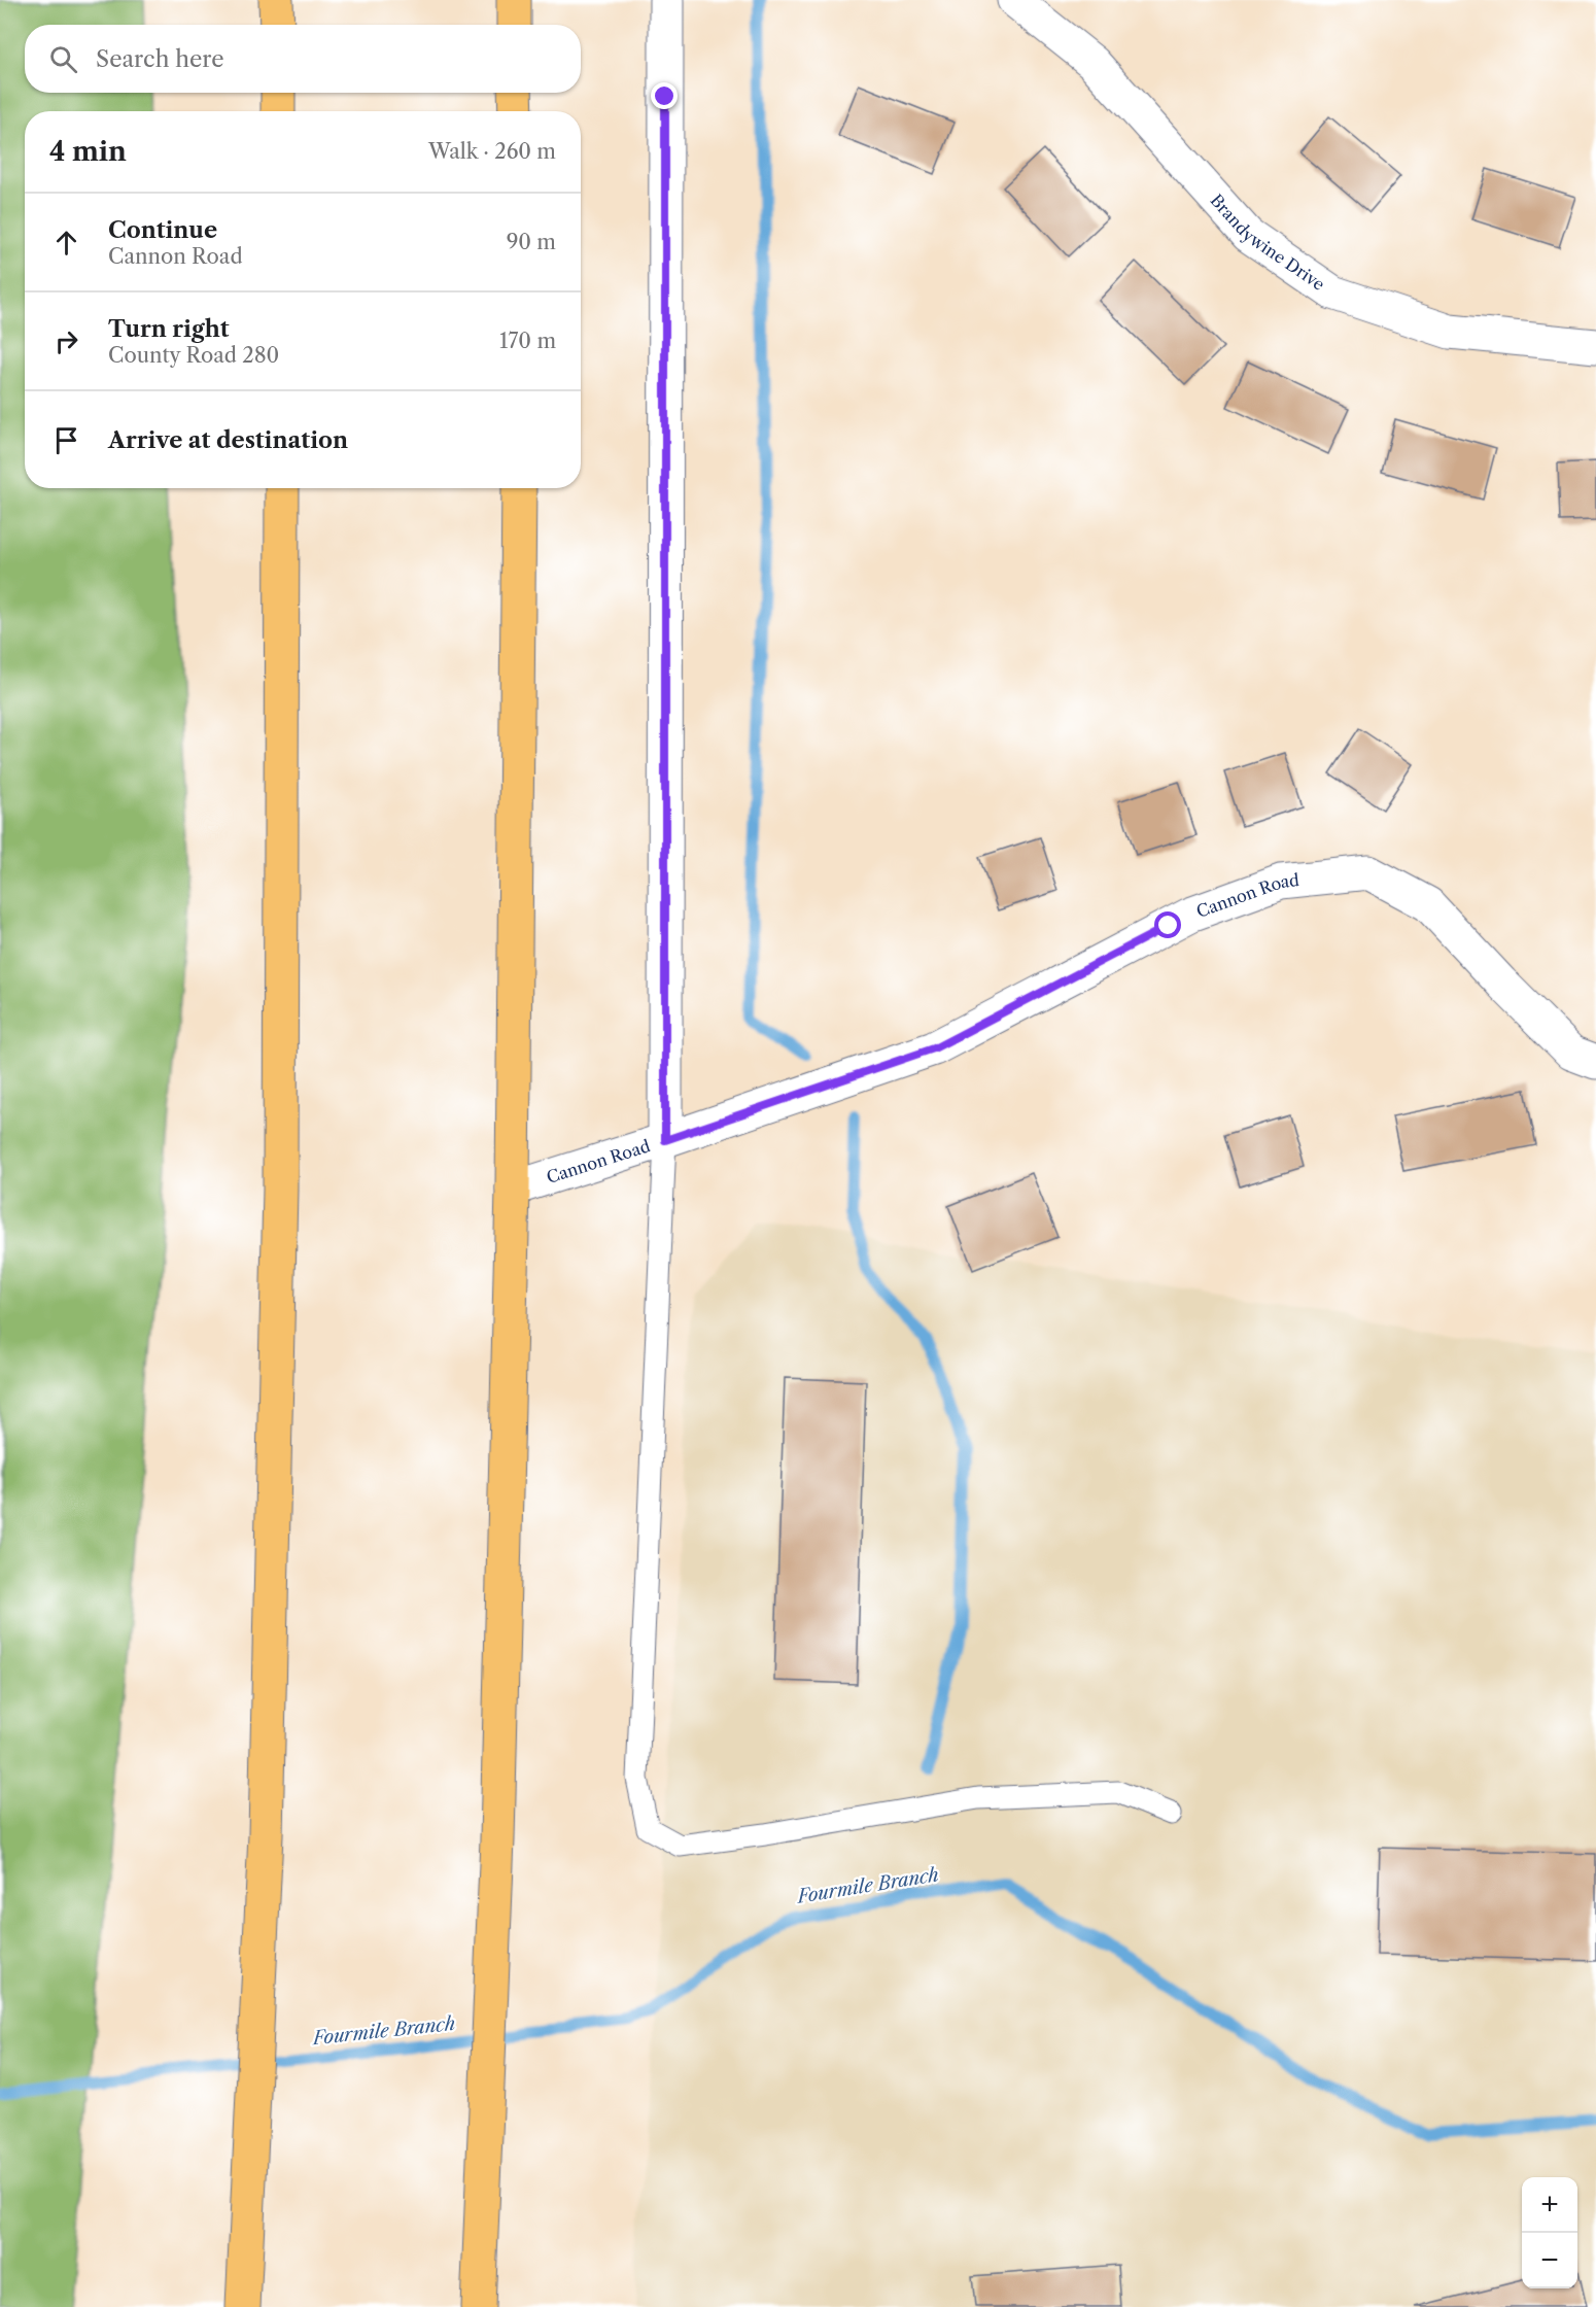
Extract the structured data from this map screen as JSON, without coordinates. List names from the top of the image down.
{
  "streets": {
    "street": ["Brandywine Drive", "Cannon Road"]
  },
  "water": ["Fourmile Branch"],
  "page": {
    "search": "Search here",
    "heading": ["4 min", "Walk · 260 m"],
    "list": [
      ["Continue", "Cannon Road", "90 m"],
      ["Turn right", "County Road 280", "170 m"],
      "Arrive at destination"
    ],
    "map_buttons": ["+", "−"]
  }
}
